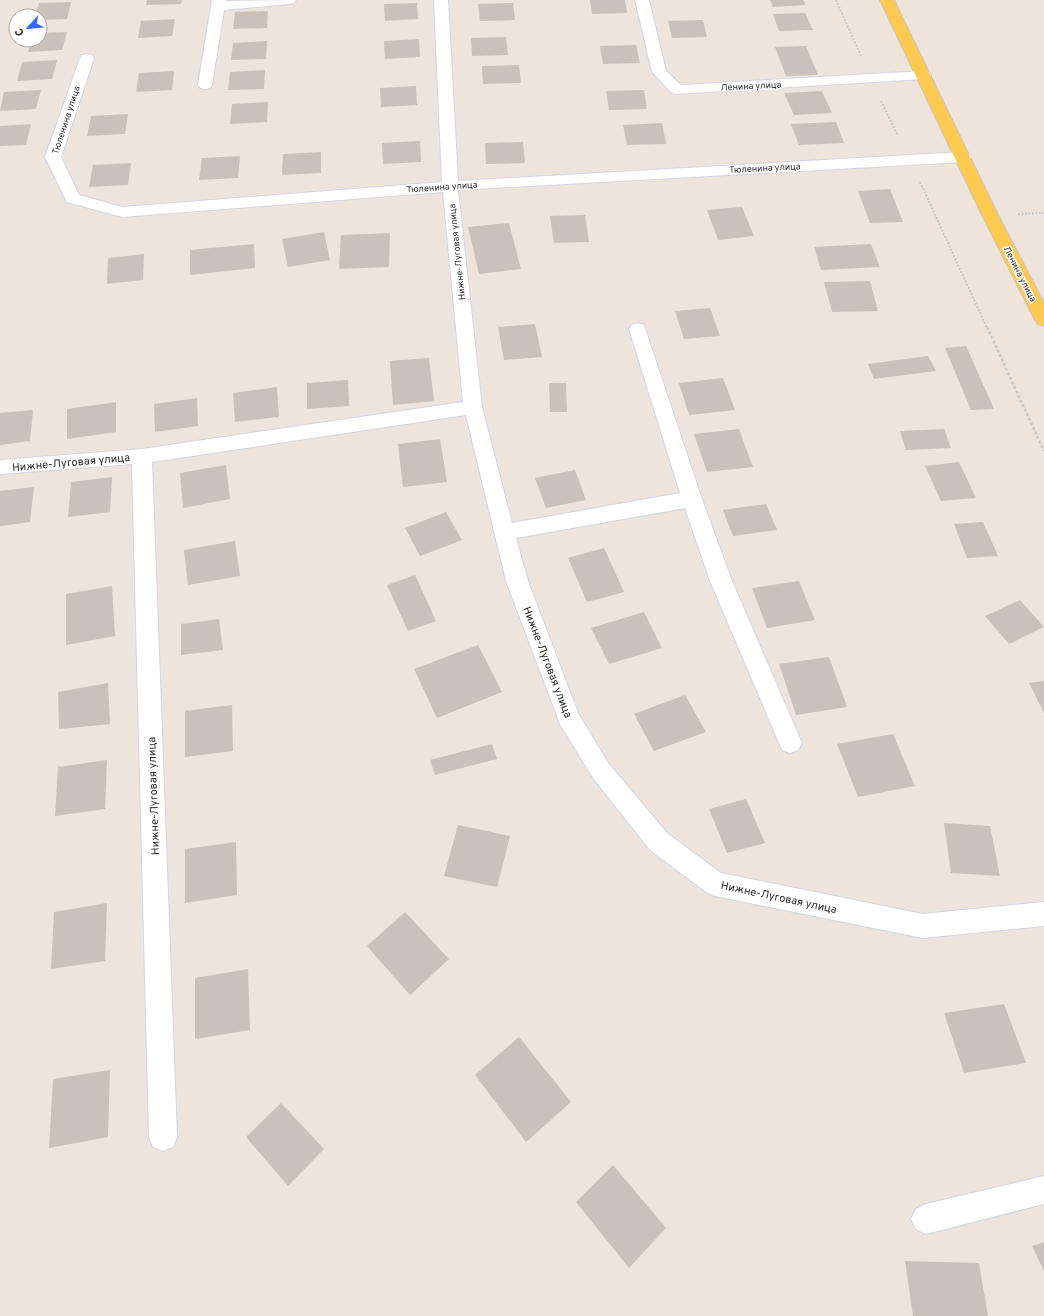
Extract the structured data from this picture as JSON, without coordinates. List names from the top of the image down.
{
  "streets": {
    "main road": ["Ленина улица"],
    "street": ["Тюленина улица", "Нижне-Луговая улица"]
  },
  "crossings": [
    ["Ленина улица", "Тюленина улица"],
    ["Тюленина улица", "Нижне-Луговая улица"]
  ],
  "north": "bottom left"
}
